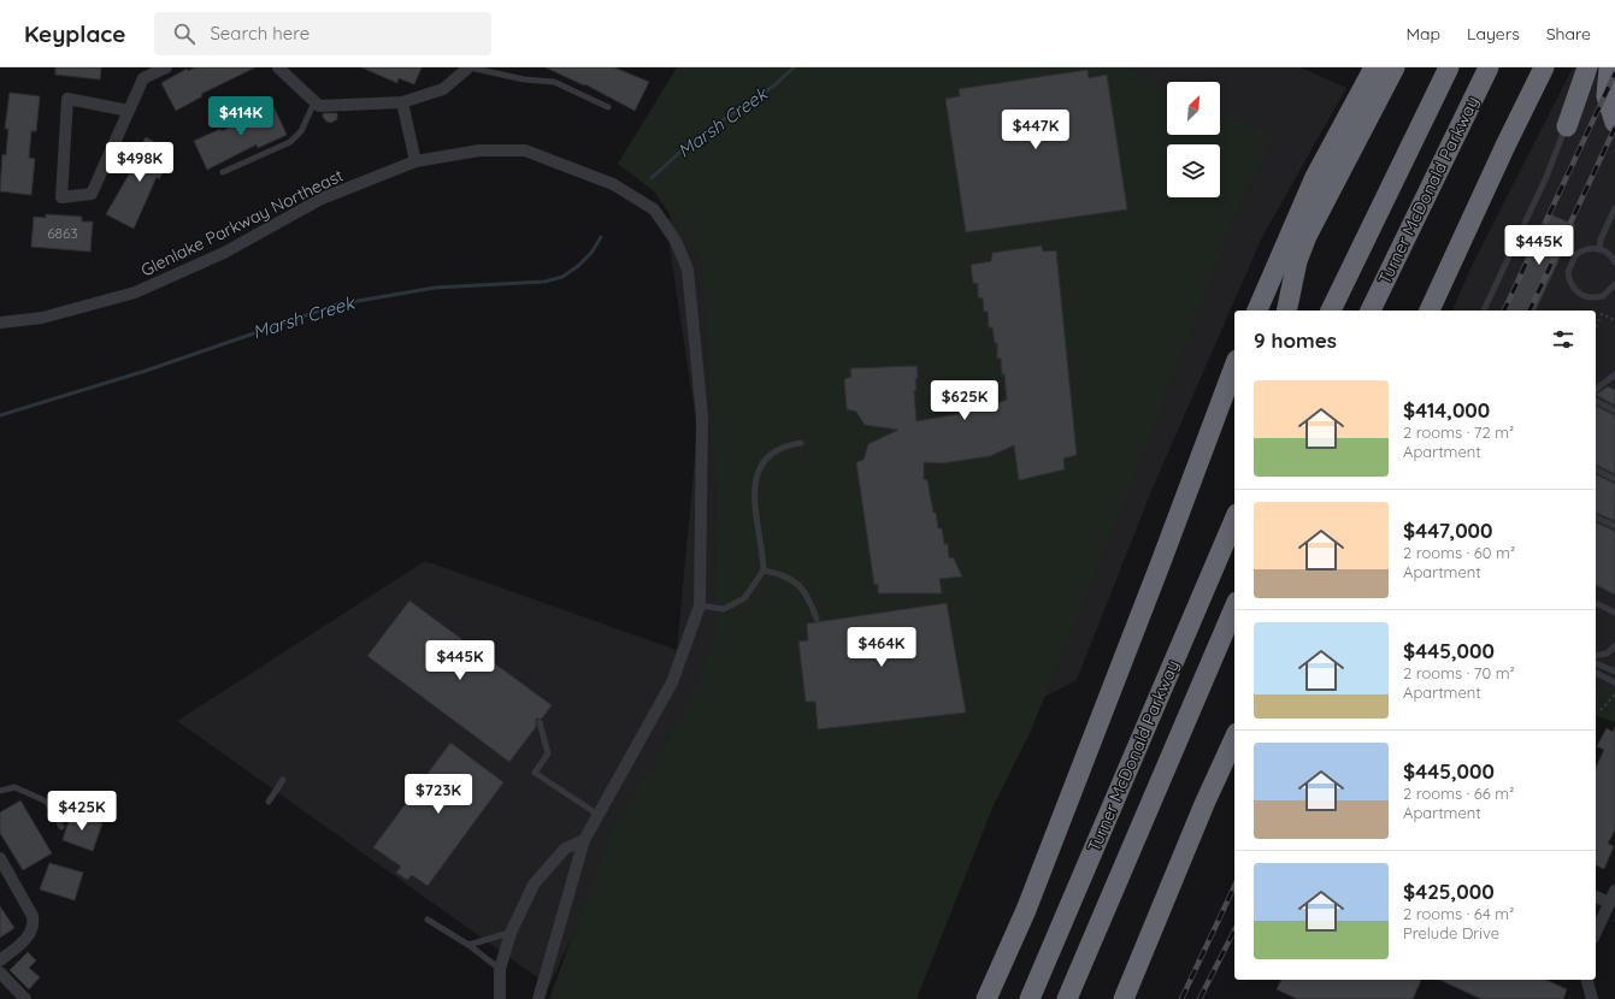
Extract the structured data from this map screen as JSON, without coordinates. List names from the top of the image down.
{
  "streets": {
    "highway": ["Turner McDonald Parkway"],
    "street": ["Glenlake Parkway Northeast"]
  },
  "water": ["Marsh Creek"],
  "house_numbers": ["6863"],
  "north": "top right",
  "page": {
    "header": "Keyplace",
    "search": "Search here",
    "nav": ["Map", "Layers", "Share"],
    "price": [
      "$414K",
      "$447K",
      "$498K",
      "$445K",
      "$625K",
      "$464K",
      "$445K",
      "$723K",
      "$425K"
    ],
    "heading": "9 homes",
    "list": [
      {
        "name": "$414,000",
        "note": "2 rooms · 72 m² · Apartment"
      },
      {
        "name": "$447,000",
        "note": "2 rooms · 60 m² · Apartment"
      },
      {
        "name": "$445,000",
        "note": "2 rooms · 70 m² · Apartment"
      },
      {
        "name": "$445,000",
        "note": "2 rooms · 66 m² · Apartment"
      },
      {
        "name": "$425,000",
        "note": "2 rooms · 64 m² · Prelude Drive"
      }
    ]
  }
}
